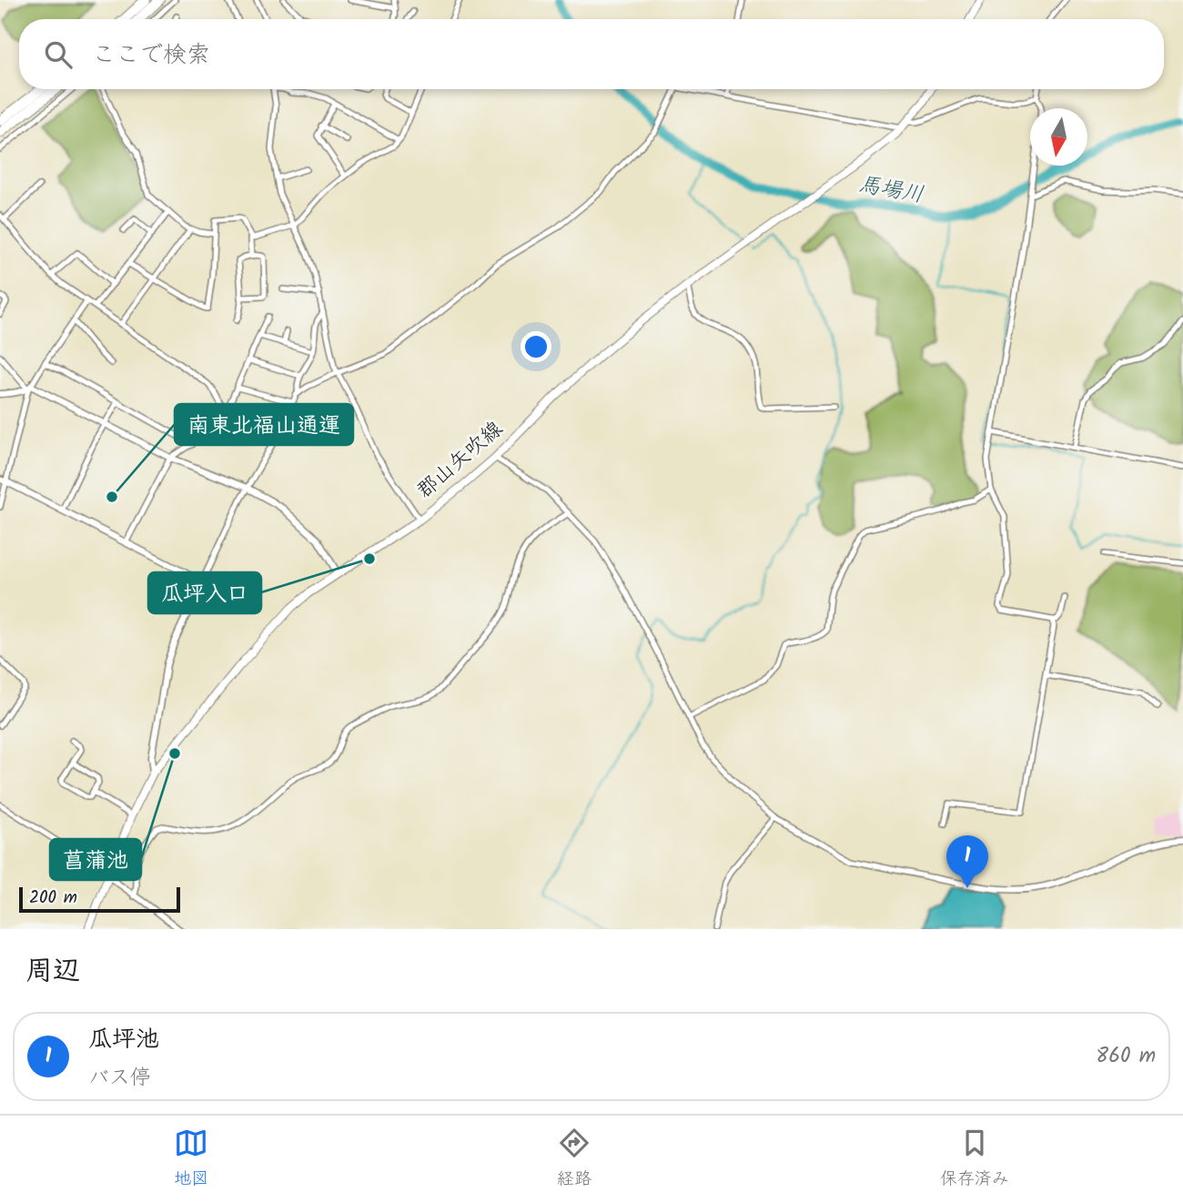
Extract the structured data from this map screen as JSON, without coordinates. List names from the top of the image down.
{
  "streets": {
    "main road": ["郡山矢吹線"]
  },
  "water": ["馬場川"],
  "places": ["南東北福山通運", "瓜坪入口", "菖蒲池"],
  "scale_bar": "200 m",
  "north": "bottom",
  "page": {
    "search": "ここで検索",
    "pins": "1",
    "scale": "200 m",
    "heading": "周辺",
    "list": [
      {
        "mark": "1",
        "name": "瓜坪池",
        "note": "バス停",
        "value": "860 m"
      }
    ],
    "nav": ["地図", "経路", "保存済み"]
  }
}
